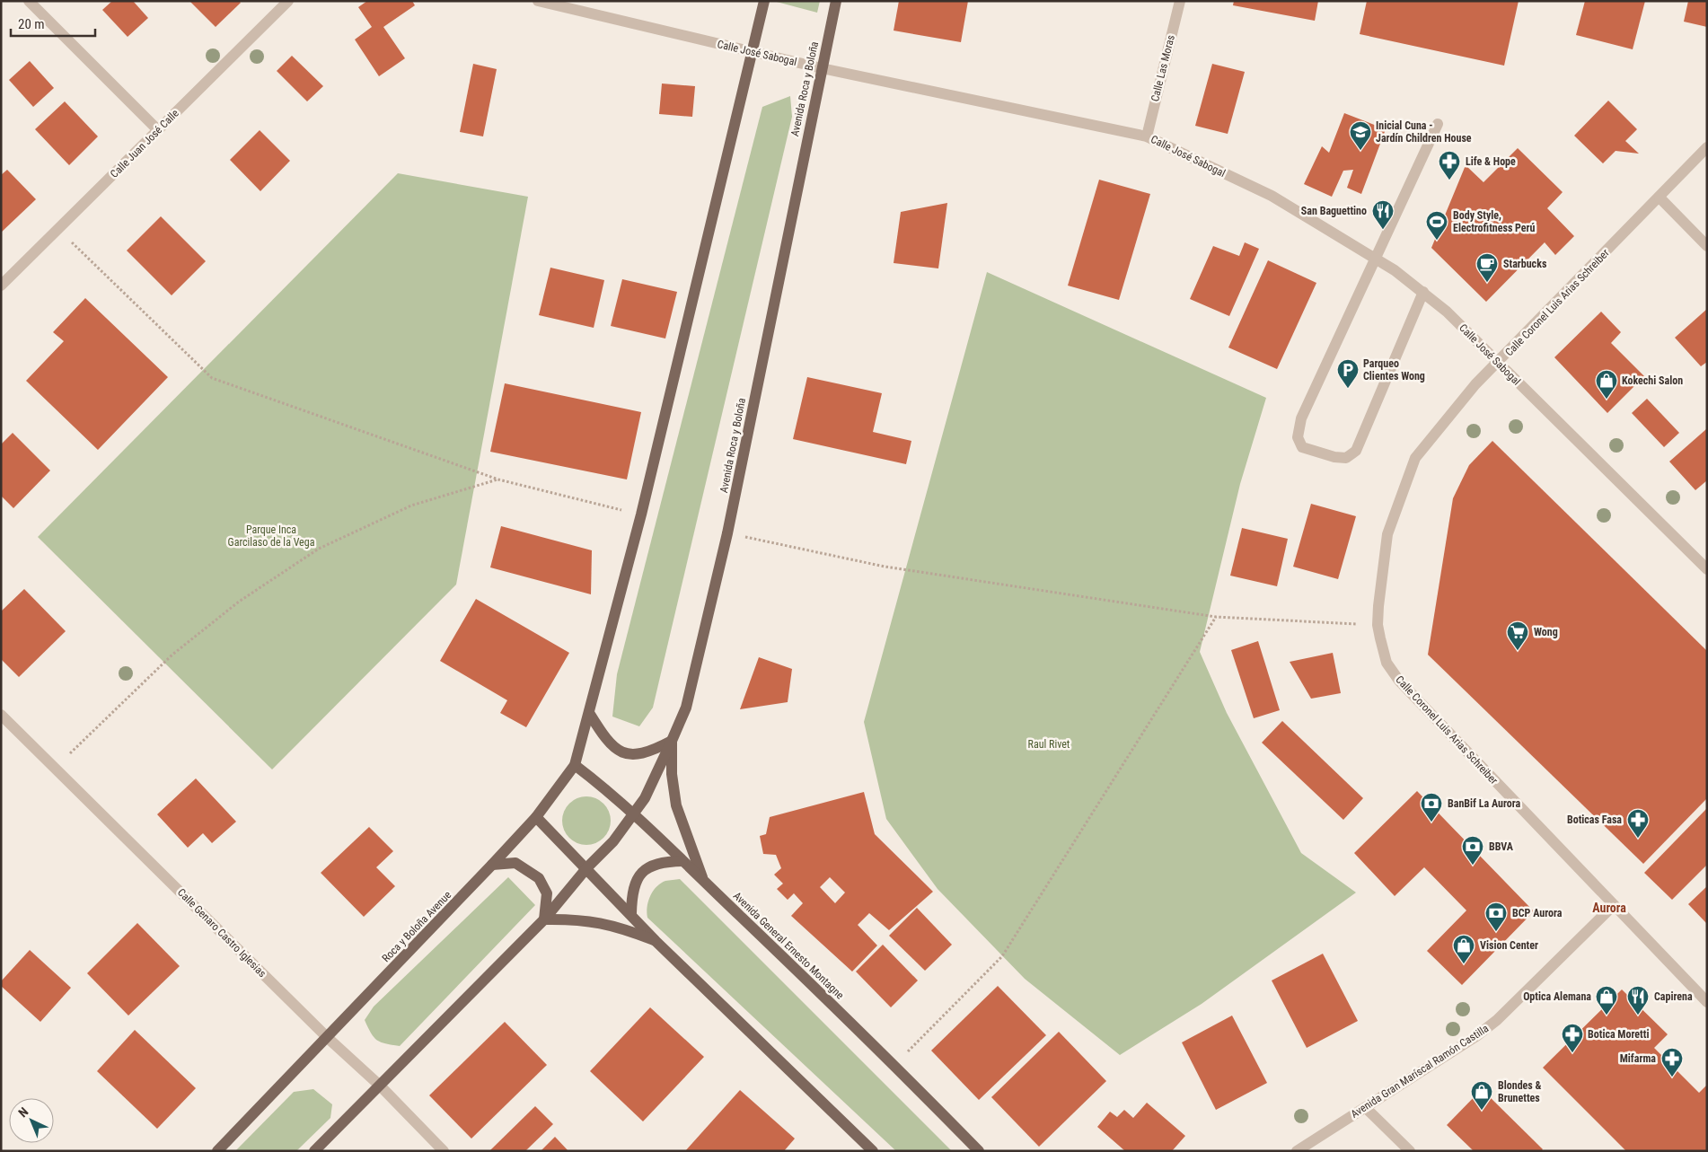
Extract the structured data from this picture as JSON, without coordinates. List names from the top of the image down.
{
  "streets": {
    "main road": ["Avenida Roca y Boloña", "Roca y Boloña Avenue", "Avenida General Ernesto Montagne"],
    "street": [
      "Calle José Sabogal",
      "Calle Las Moras",
      "Calle Juan José Calle",
      "Calle Coronel Luis Arias Schreiber",
      "Calle Genaro Castro Iglesias",
      "Avenida Gran Maríscal Ramón Castilla"
    ]
  },
  "crossings": [
    ["Calle José Sabogal", "Calle Las Moras"],
    ["Calle José Sabogal", "Avenida Roca y Boloña"],
    ["Calle José Sabogal", "Calle Coronel Luis Arias Schreiber"],
    ["Avenida Roca y Boloña", "Avenida General Ernesto Montagne"],
    ["Calle Coronel Luis Arias Schreiber", "Avenida Gran Maríscal Ramón Castilla"],
    ["Roca y Boloña Avenue", "Calle Genaro Castro Iglesias"],
    ["Roca y Boloña Avenue", "Avenida General Ernesto Montagne"]
  ],
  "districts": ["Aurora"],
  "parks": ["Parque Inca Garcilaso de la Vega", "Raul Rivet"],
  "places": {
    "school or university": ["Inicial Cuna - Jardín Children House"],
    "pharmacy": [
      "Life & Hope",
      "Boticas Fasa",
      "Botica Moretti",
      "Mifarma"
    ],
    "restaurant": ["San Baguettino", "Capirena"],
    "sports": ["Body Style, Electrofitness Perú"],
    "cafe": ["Starbucks"],
    "parking": ["Parqueo Clientes Wong"],
    "shop": [
      "Kokechi Salon",
      "Vision Center",
      "Optica Alemana",
      "Blondes & Brunettes"
    ],
    "supermarket": ["Wong"],
    "bank": ["BanBif La Aurora", "BBVA", "BCP Aurora"]
  },
  "scale_bar": "20 m",
  "north": "top left"
}
